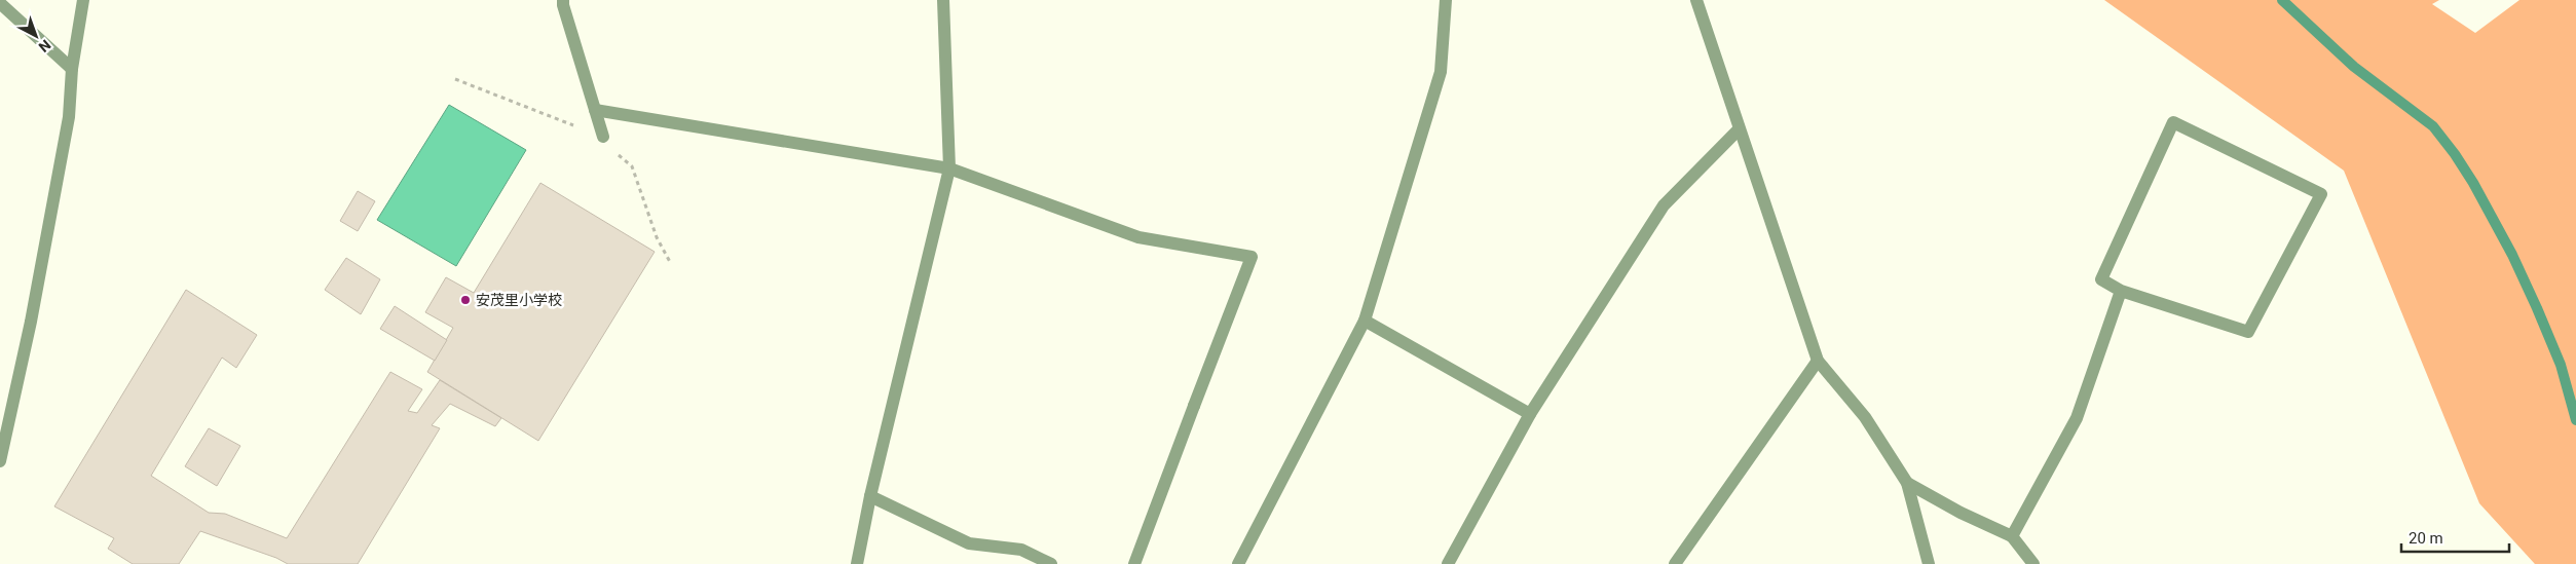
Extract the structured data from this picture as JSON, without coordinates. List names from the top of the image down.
{
  "places": ["安茂里小学校"],
  "scale_bar": "20 m",
  "north": "bottom right"
}
